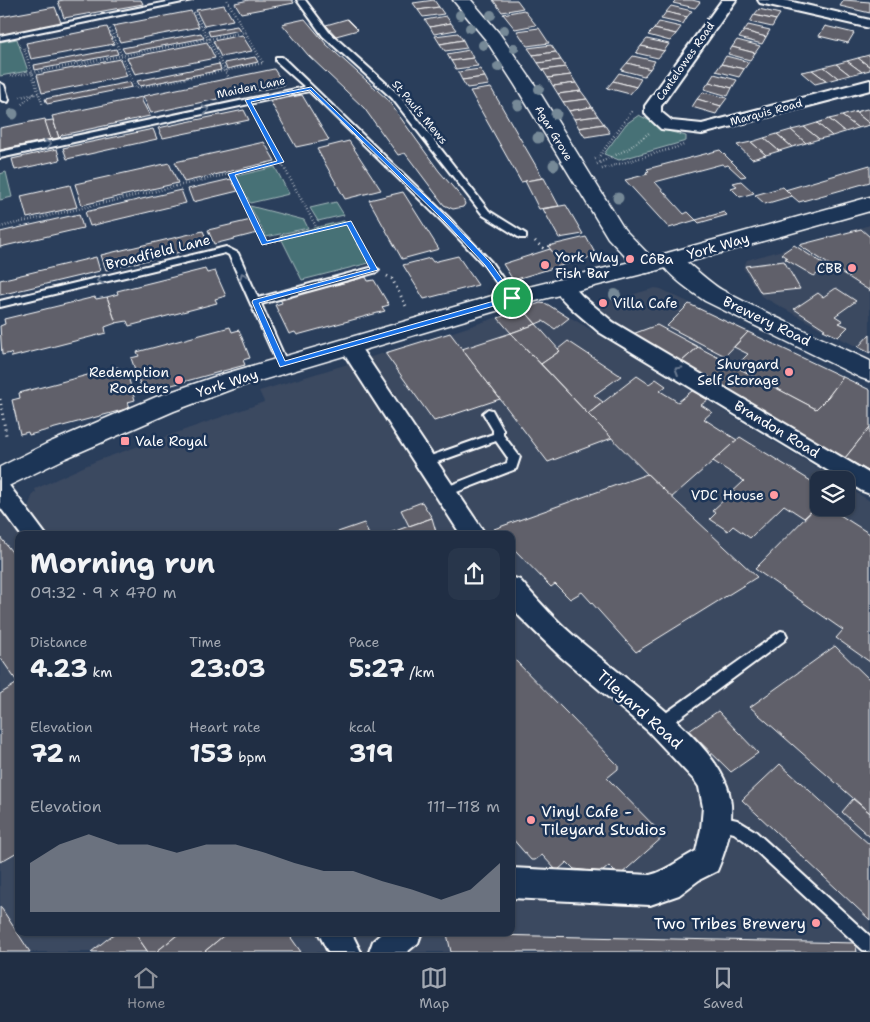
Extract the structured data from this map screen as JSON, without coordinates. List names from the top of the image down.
{
  "streets": {
    "main road": ["Agar Grove", "York Way", "Brewery Road"],
    "street": [
      "Cantelowes Road",
      "Marquis Road",
      "Brandon Road",
      "Tileyard Road"
    ],
    "lane": ["Maiden Lane", "St Paul's Mews", "Broadfield Lane"]
  },
  "crossings": [
    ["Cantelowes Road", "Marquis Road"],
    ["Agar Grove", "York Way"],
    ["York Way", "Broadfield Lane"],
    ["York Way", "Brewery Road"],
    ["York Way", "Brandon Road"]
  ],
  "one_way": ["Maiden Lane", "Broadfield Lane", "Brandon Road"],
  "places": {
    "other": [
      "CôBa",
      "York Way Fish Bar",
      "CBB",
      "Villa Cafe",
      "Shurgard Self Storage",
      "Redemption Roasters",
      "VDC House",
      "Vinyl Cafe - Tileyard Studios",
      "Two Tribes Brewery"
    ],
    "transit": ["Vale Royal"]
  },
  "page": {
    "heading": ["Morning run", "09:32 · 9 × 470 m"],
    "stats": [
      ["Distance", "4.23 km"],
      ["Time", "23:03"],
      ["Pace", "5:27 /km"],
      ["Elevation", "72 m"],
      ["Heart rate", "153 bpm"],
      ["kcal", "319"]
    ],
    "chart": ["Elevation", "111–118 m"],
    "tabs": ["Home", "Map", "Saved"]
  }
}
